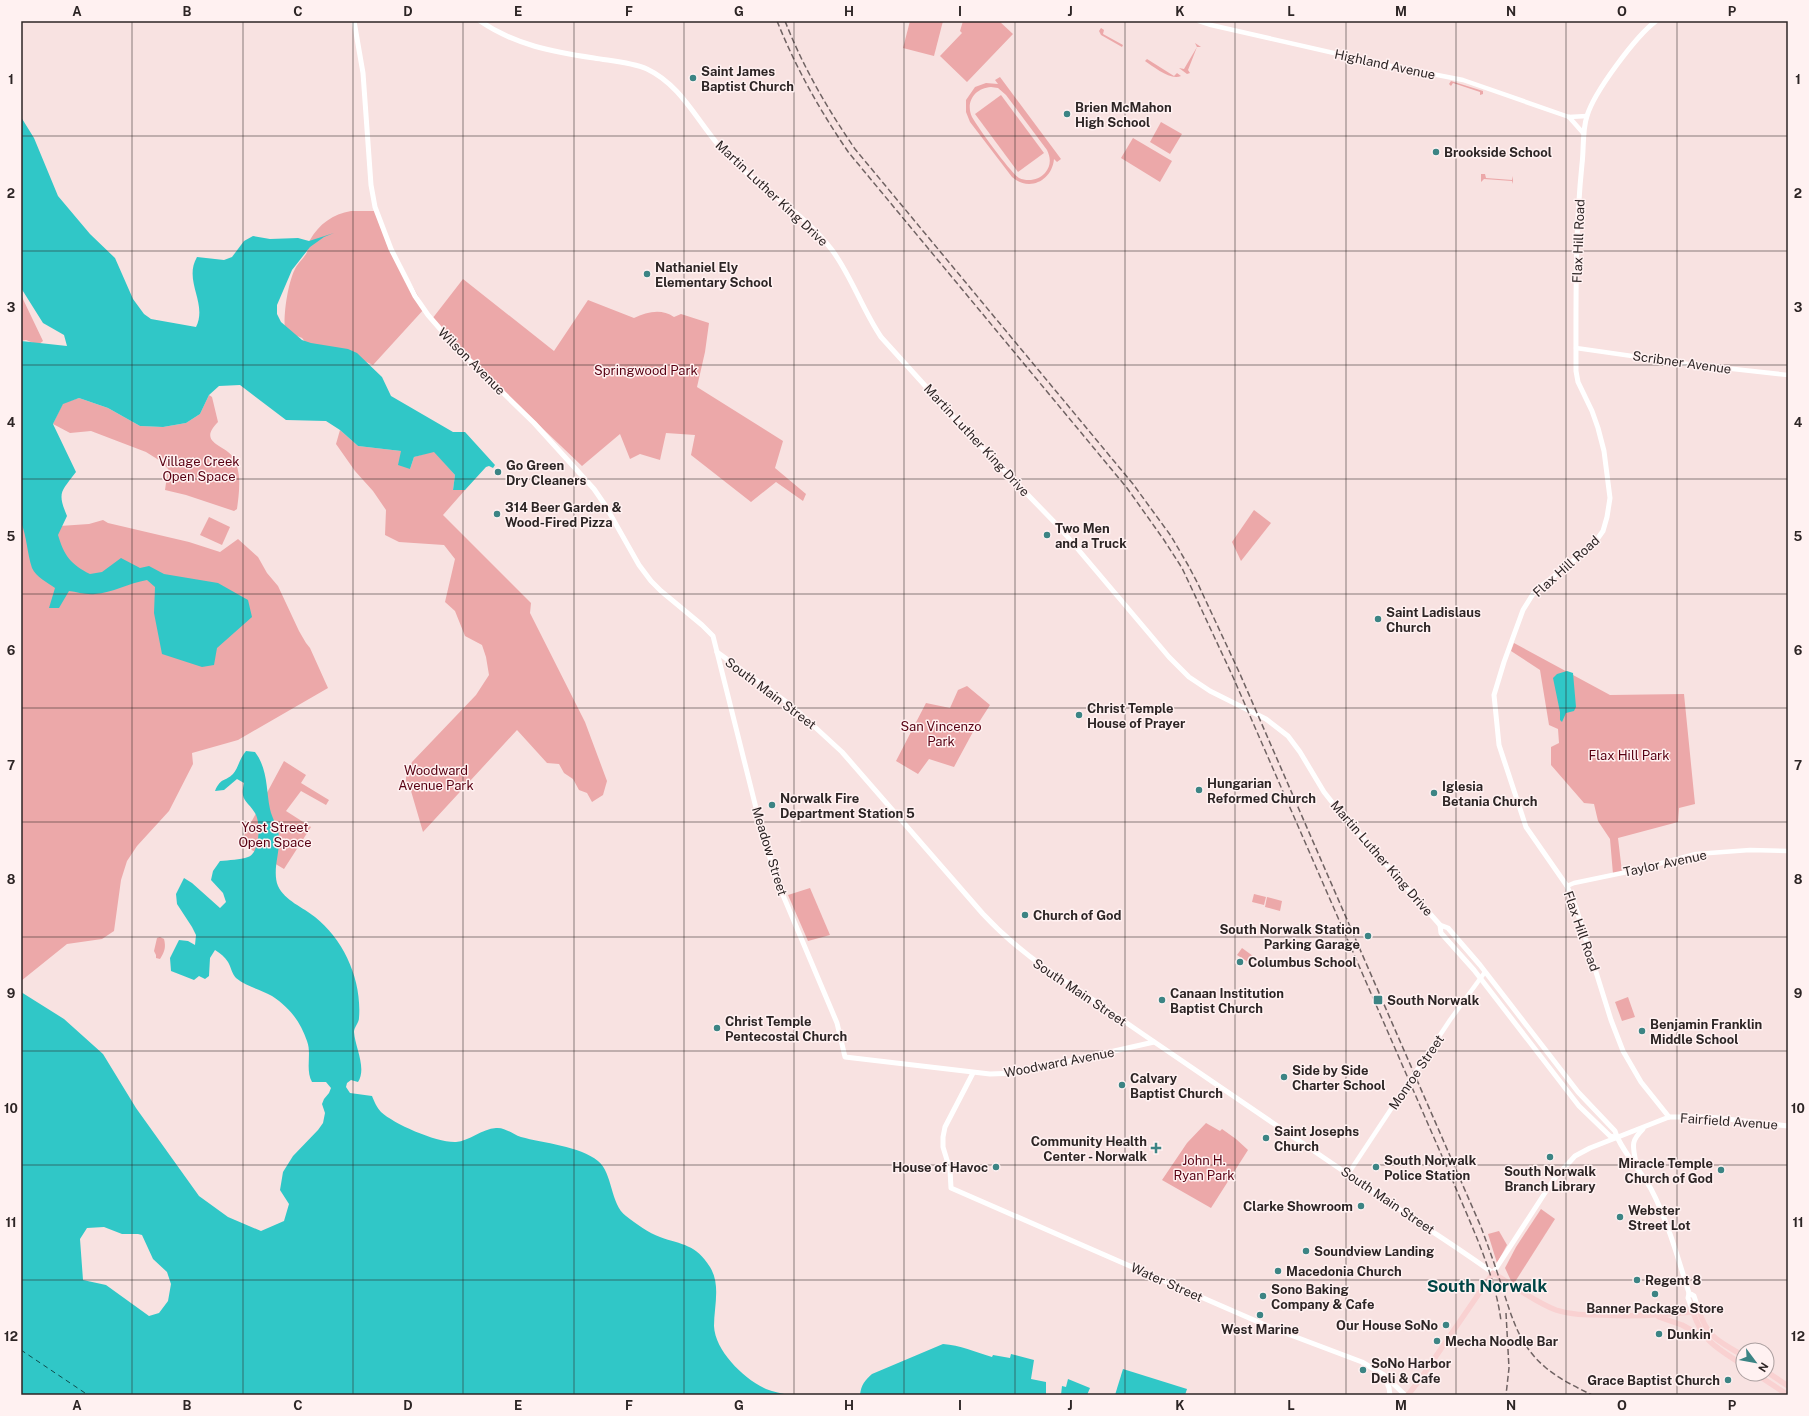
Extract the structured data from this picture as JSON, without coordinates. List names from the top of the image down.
{
  "streets": {
    "main road": [
      "Martin Luther King Drive",
      "Flax Hill Road",
      "Wilson Avenue",
      "South Main Street",
      "Meadow Street",
      "Woodward Avenue",
      "Fairfield Avenue",
      "Water Street"
    ],
    "street": [
      "Highland Avenue",
      "Scribner Avenue",
      "Taylor Avenue",
      "Monroe Street"
    ]
  },
  "crossings": [
    ["Highland Avenue", "Flax Hill Road"],
    ["Martin Luther King Drive", "Monroe Street"],
    ["Flax Hill Road", "Scribner Avenue"],
    ["Flax Hill Road", "Taylor Avenue"],
    ["Flax Hill Road", "Fairfield Avenue"],
    ["Wilson Avenue", "Meadow Street"],
    ["South Main Street", "Meadow Street"],
    ["South Main Street", "Woodward Avenue"],
    ["South Main Street", "Monroe Street"],
    ["Meadow Street", "Woodward Avenue"],
    ["Woodward Avenue", "Water Street"]
  ],
  "districts": ["South Norwalk"],
  "parks": [
    "Springwood Park",
    "Village Creek Open Space",
    "San Vincenzo Park",
    "Flax Hill Park",
    "Woodward Avenue Park",
    "Yost Street Open Space",
    "John H. Ryan Park"
  ],
  "places": {
    "other": [
      "Saint James Baptist Church",
      "Brien McMahon High School",
      "Brookside School",
      "Nathaniel Ely Elementary School",
      "Go Green Dry Cleaners",
      "314 Beer Garden & Wood-Fired Pizza",
      "Two Men and a Truck",
      "Saint Ladislaus Church",
      "Christ Temple House of Prayer",
      "Hungarian Reformed Church",
      "Iglesia Betania Church",
      "Norwalk Fire Department Station 5",
      "Church of God",
      "South Norwalk Station Parking Garage",
      "Columbus School",
      "Canaan Institution Baptist Church",
      "Christ Temple Pentecostal Church",
      "Benjamin Franklin Middle School",
      "Side by Side Charter School",
      "Calvary Baptist Church",
      "Saint Josephs Church",
      "South Norwalk Branch Library",
      "House of Havoc",
      "South Norwalk Police Station",
      "Miracle Temple Church of God",
      "Clarke Showroom",
      "Webster Street Lot",
      "Soundview Landing",
      "Macedonia Church",
      "Regent 8",
      "Banner Package Store",
      "Sono Baking Company & Cafe",
      "West Marine",
      "Our House SoNo",
      "Dunkin'",
      "Mecha Noodle Bar",
      "SoNo Harbor Deli & Cafe",
      "Grace Baptist Church"
    ],
    "transit": ["South Norwalk"],
    "health": ["Community Health Center - Norwalk"]
  },
  "north": "bottom right",
  "grid": {
    "columns": [
      "A",
      "B",
      "C",
      "D",
      "E",
      "F",
      "G",
      "H",
      "I",
      "J",
      "K",
      "L",
      "M",
      "N",
      "O",
      "P"
    ],
    "rows": [
      "1",
      "2",
      "3",
      "4",
      "5",
      "6",
      "7",
      "8",
      "9",
      "10",
      "11",
      "12"
    ]
  }
}
